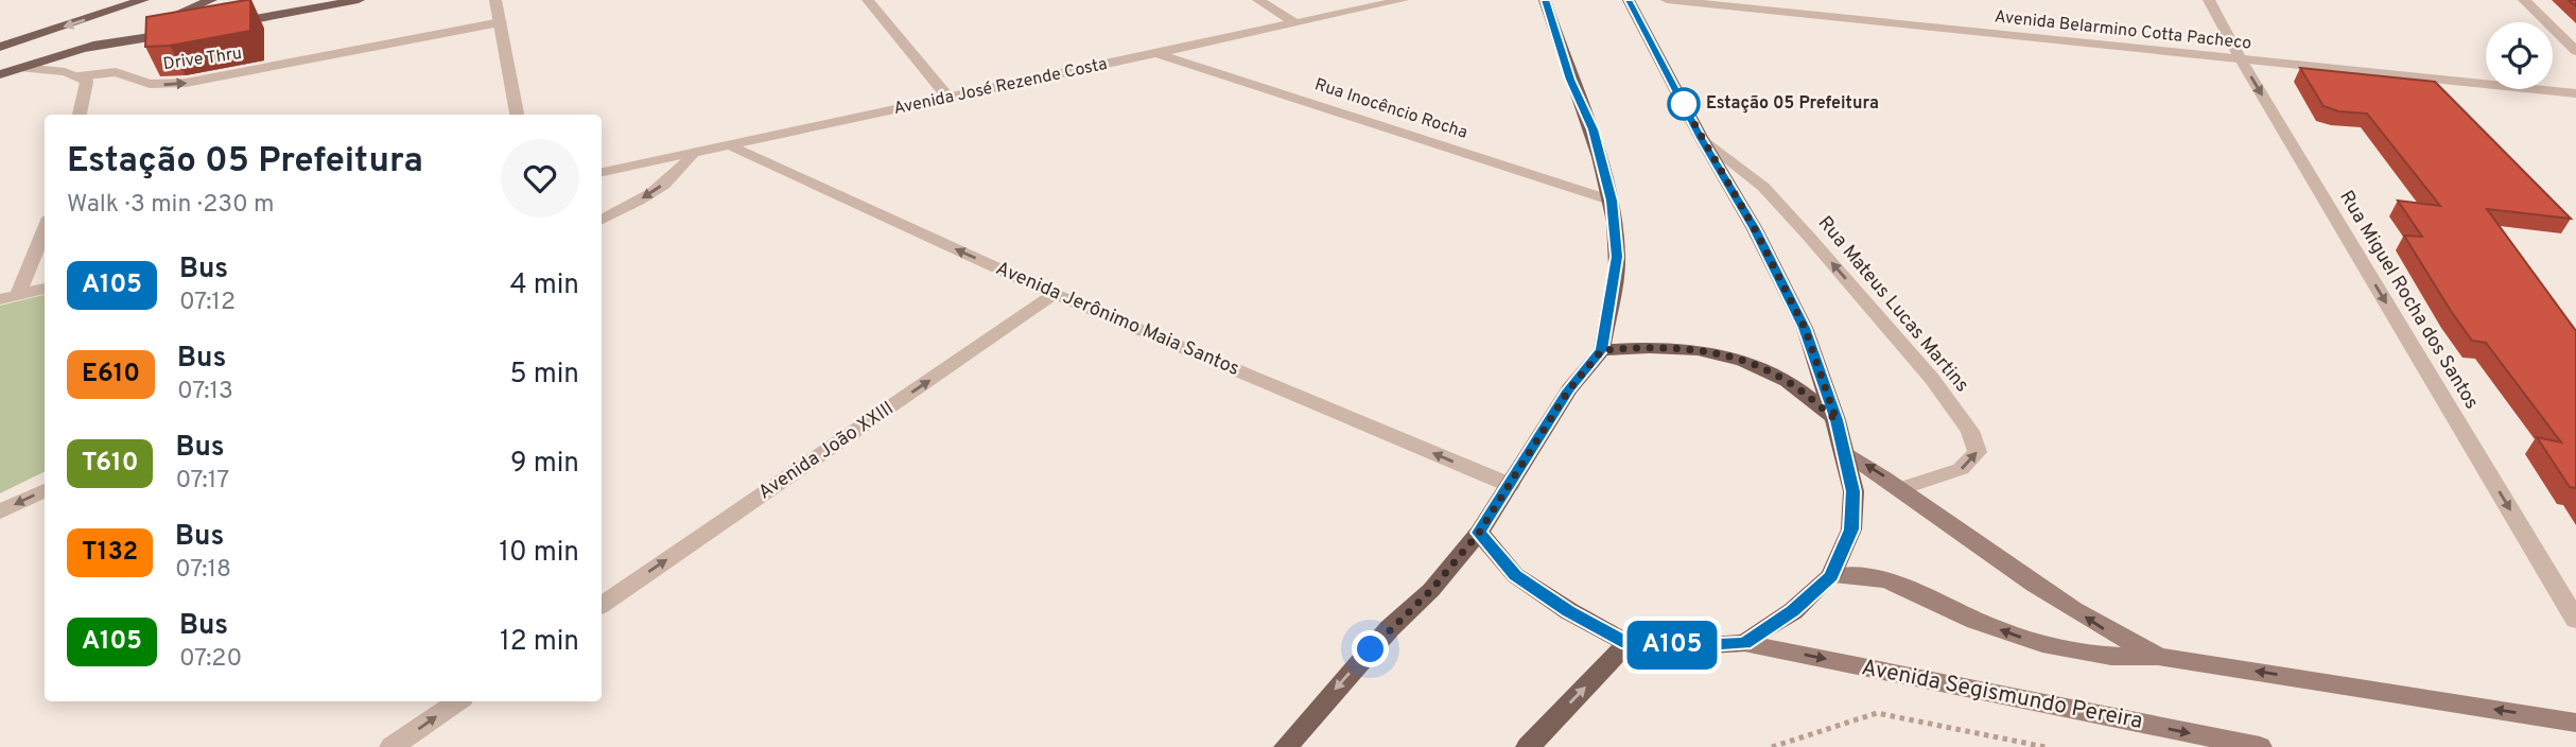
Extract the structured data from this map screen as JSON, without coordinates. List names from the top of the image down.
{
  "streets": {
    "main road": ["Avenida Segismundo Pereira"],
    "street": [
      "Avenida Belarmino Cotta Pacheco",
      "Drive Thru",
      "Avenida José Rezende Costa",
      "Rua Inocêncio Rocha",
      "Rua Miguel Rocha dos Santos",
      "Rua Mateus Lucas Martins",
      "Avenida Jerônimo Maia Santos",
      "Avenida João XXIII"
    ]
  },
  "crossings": [
    ["Avenida Belarmino Cotta Pacheco", "Rua Miguel Rocha dos Santos"],
    ["Avenida José Rezende Costa", "Rua Inocêncio Rocha"],
    ["Avenida José Rezende Costa", "Avenida Jerônimo Maia Santos"],
    ["Avenida Jerônimo Maia Santos", "Avenida João XXIII"]
  ],
  "one_way": [
    "Drive Thru",
    "Rua Miguel Rocha dos Santos",
    "Rua Mateus Lucas Martins",
    "Avenida Jerônimo Maia Santos",
    "Avenida João XXIII"
  ],
  "places": ["Estação 05 Prefeitura"],
  "lines": ["bus line A105"],
  "page": {
    "on_map": "A105",
    "heading": ["Estação 05 Prefeitura", "Walk · 3 min · 230 m"],
    "list": [
      {
        "mark": "A105",
        "name": "Bus",
        "note": "07:12",
        "value": "4 min"
      },
      {
        "mark": "E610",
        "name": "Bus",
        "note": "07:13",
        "value": "5 min"
      },
      {
        "mark": "T610",
        "name": "Bus",
        "note": "07:17",
        "value": "9 min"
      },
      {
        "mark": "T132",
        "name": "Bus",
        "note": "07:18",
        "value": "10 min"
      },
      {
        "mark": "A105",
        "name": "Bus",
        "note": "07:20",
        "value": "12 min"
      }
    ]
  }
}
